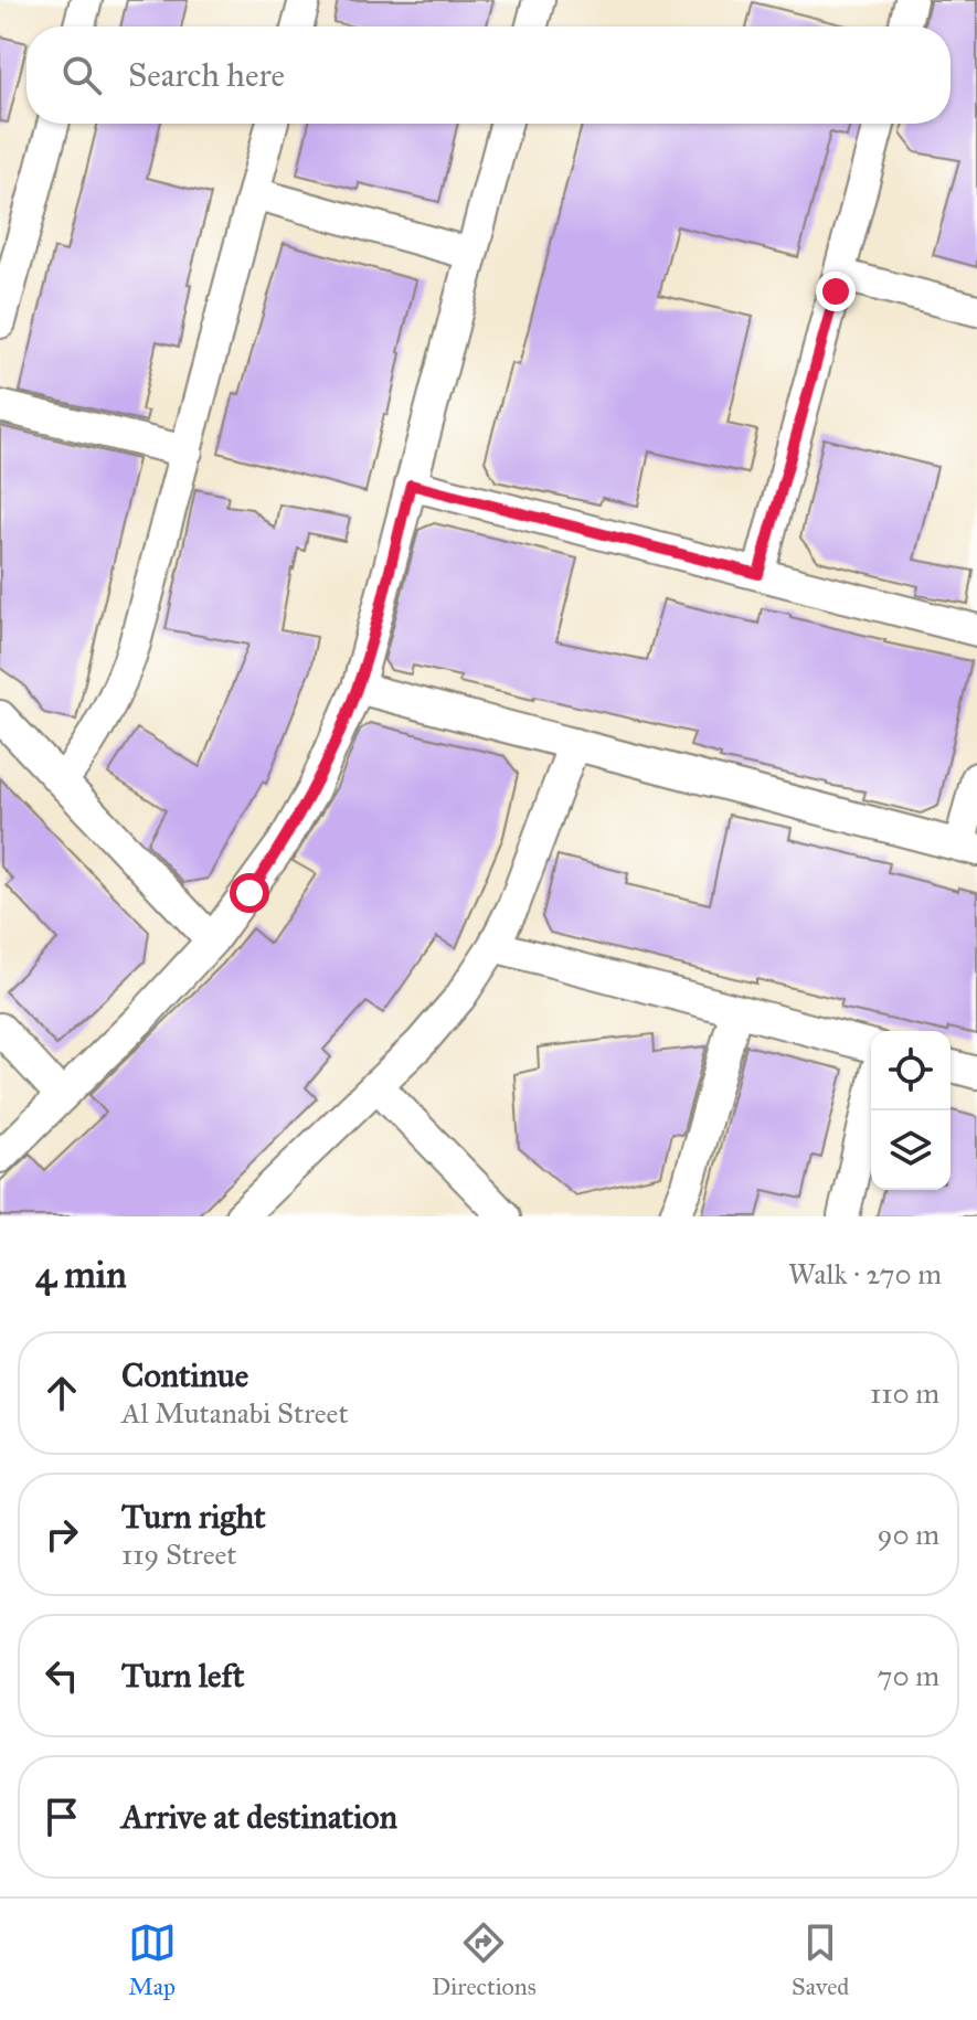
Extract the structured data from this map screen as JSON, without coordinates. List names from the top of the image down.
{
  "page": {
    "search": "Search here",
    "heading": ["4 min", "Walk · 270 m"],
    "list": [
      ["Continue", "Al Mutanabi Street", "110 m"],
      ["Turn right", "119 Street", "90 m"],
      ["Turn left", "70 m"],
      "Arrive at destination"
    ],
    "nav": ["Map", "Directions", "Saved"]
  }
}
